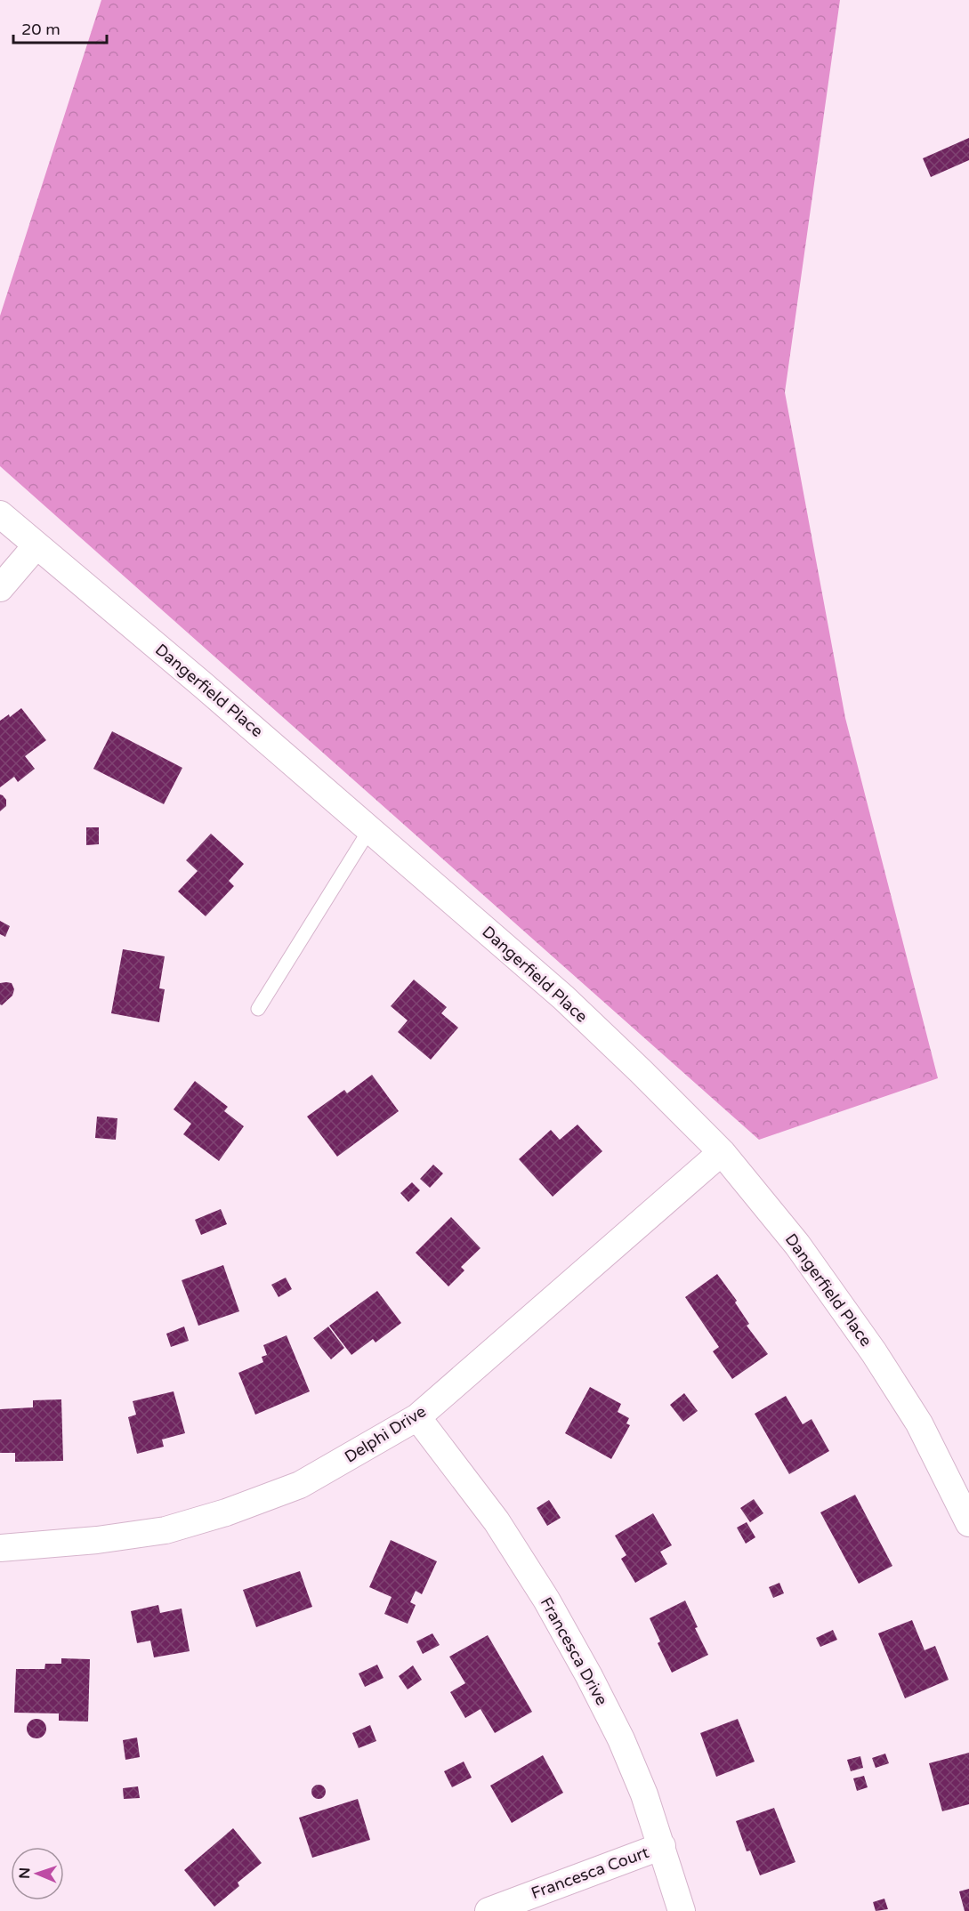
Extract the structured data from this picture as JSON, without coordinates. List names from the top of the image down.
{
  "streets": {
    "street": [
      "Dangerfield Place",
      "Delphi Drive",
      "Francesca Drive",
      "Francesca Court"
    ]
  },
  "crossings": [
    ["Dangerfield Place", "Delphi Drive"],
    ["Delphi Drive", "Francesca Drive"],
    ["Francesca Drive", "Francesca Court"]
  ],
  "scale_bar": "20 m",
  "north": "left"
}
